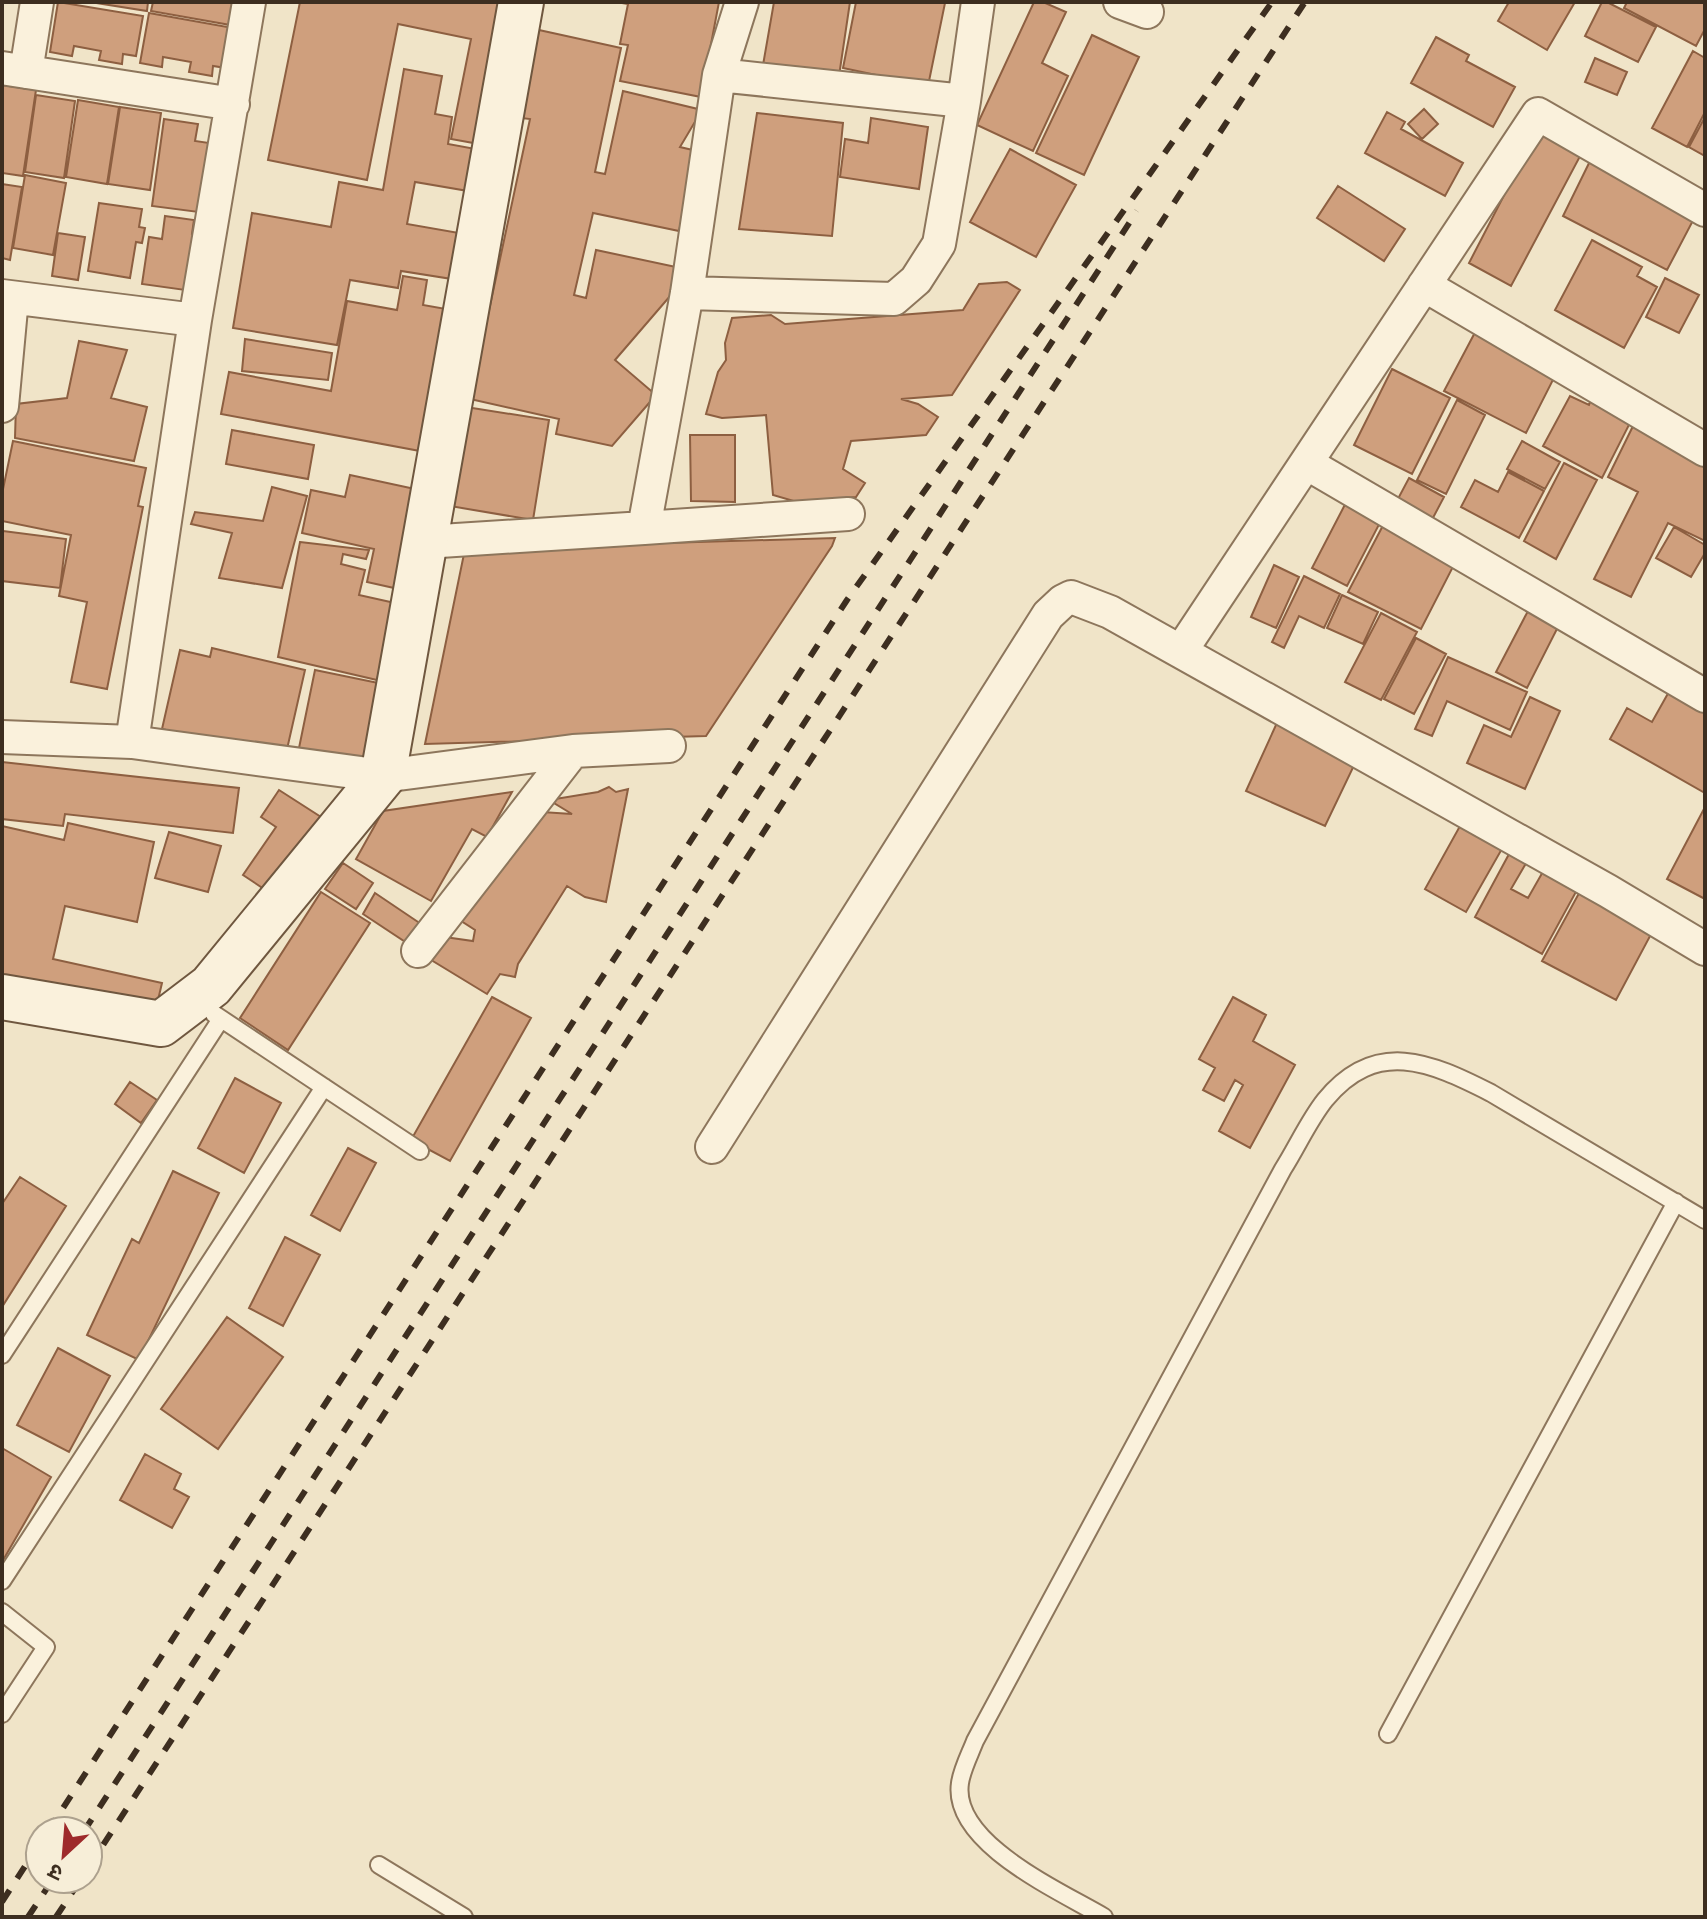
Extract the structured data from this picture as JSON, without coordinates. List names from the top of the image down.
{
  "north": "bottom left"
}
